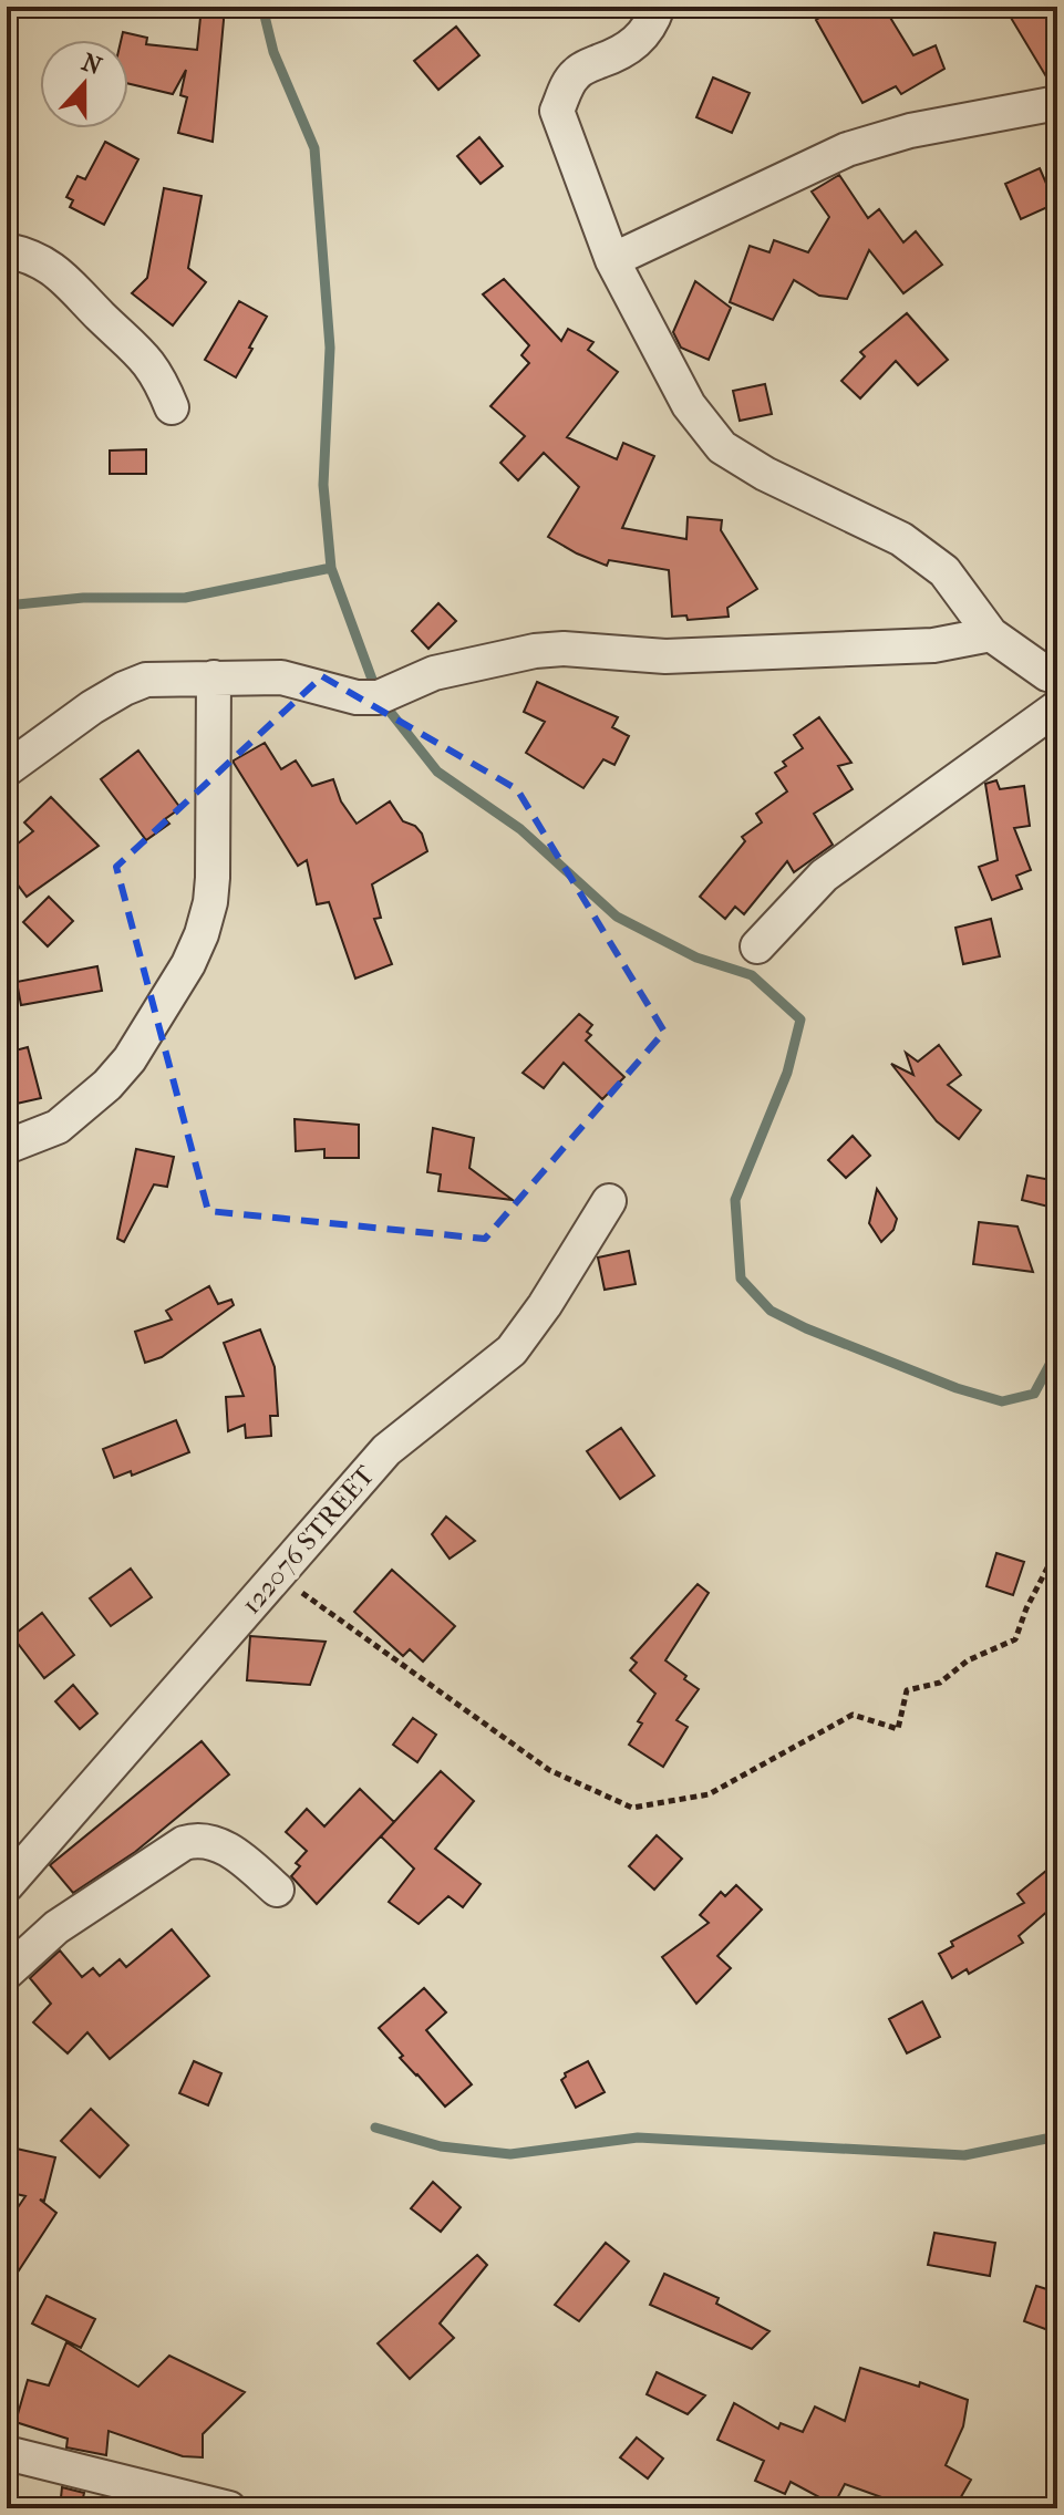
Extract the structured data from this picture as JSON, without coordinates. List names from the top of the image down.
{
  "streets": {
    "street": ["122076 STREET"]
  },
  "north": "top"
}
